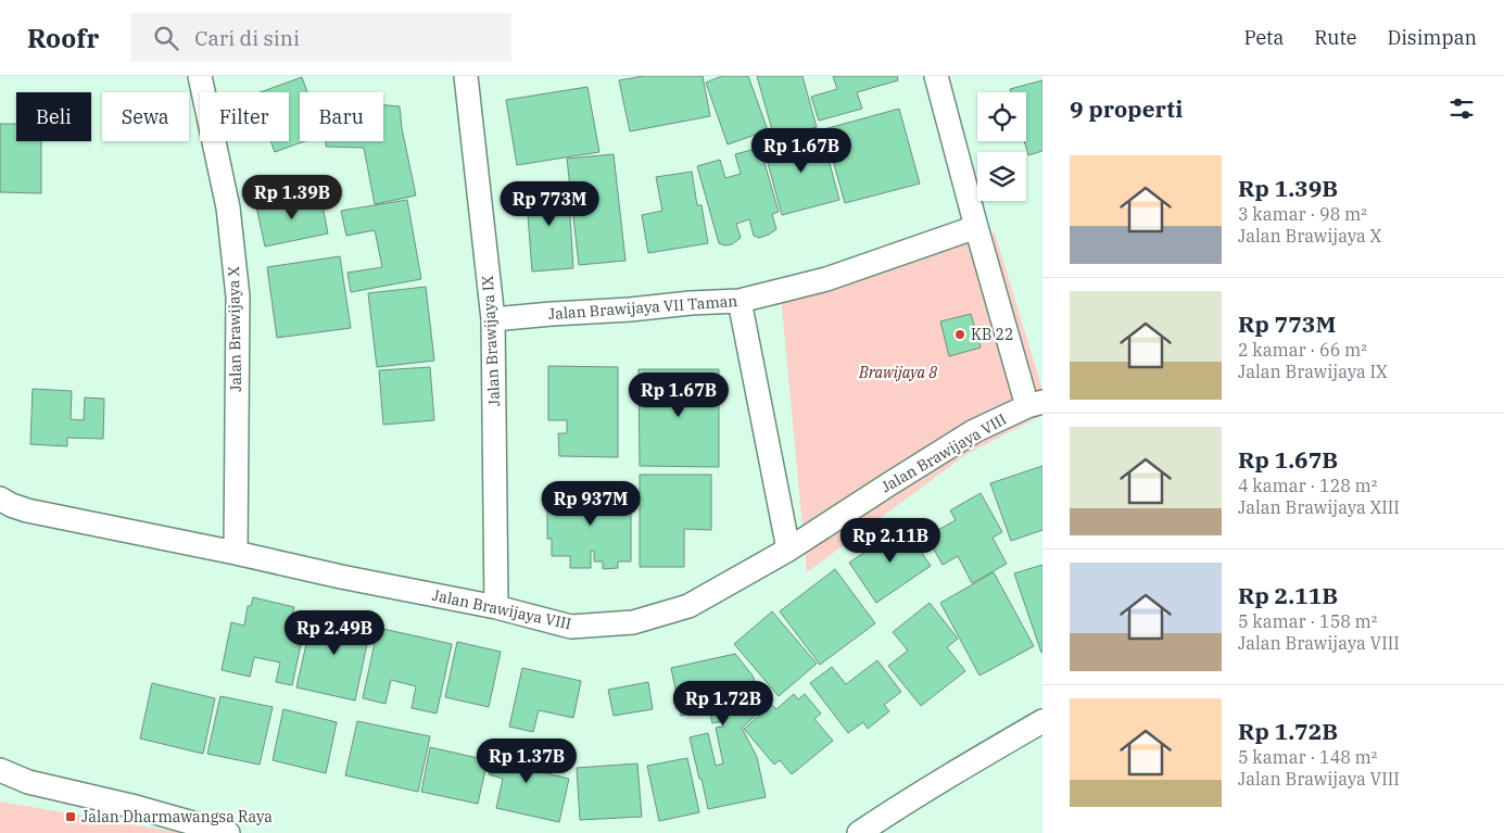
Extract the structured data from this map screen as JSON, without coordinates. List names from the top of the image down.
{
  "streets": {
    "street": [
      "Jalan Brawijaya VII Taman",
      "Jalan Brawijaya X",
      "Jalan Brawijaya IX",
      "Jalan Brawijaya VIII"
    ]
  },
  "crossings": [
    ["Jalan Brawijaya VII Taman", "Jalan Brawijaya IX"],
    ["Jalan Brawijaya X", "Jalan Brawijaya VIII"],
    ["Jalan Brawijaya IX", "Jalan Brawijaya VIII"]
  ],
  "parks": ["Brawijaya 8"],
  "places": {
    "other": ["KB 22"],
    "transit": ["Jalan Dharmawangsa Raya"]
  },
  "page": {
    "header": "Roofr",
    "search": "Cari di sini",
    "nav": ["Peta", "Rute", "Disimpan"],
    "heading": "9 properti",
    "chip": [
      "Beli",
      "Sewa",
      "Filter",
      "Baru"
    ],
    "price": [
      "Rp 1.67B",
      "Rp 1.39B",
      "Rp 773M",
      "Rp 1.67B",
      "Rp 937M",
      "Rp 2.11B",
      "Rp 2.49B",
      "Rp 1.72B",
      "Rp 1.37B"
    ],
    "list": [
      {
        "name": "Rp 1.39B",
        "note": "3 kamar · 98 m² · Jalan Brawijaya X"
      },
      {
        "name": "Rp 773M",
        "note": "2 kamar · 66 m² · Jalan Brawijaya IX"
      },
      {
        "name": "Rp 1.67B",
        "note": "4 kamar · 128 m² · Jalan Brawijaya XIII"
      },
      {
        "name": "Rp 2.11B",
        "note": "5 kamar · 158 m² · Jalan Brawijaya VIII"
      },
      {
        "name": "Rp 1.72B",
        "note": "5 kamar · 148 m² · Jalan Brawijaya VIII"
      }
    ]
  }
}
